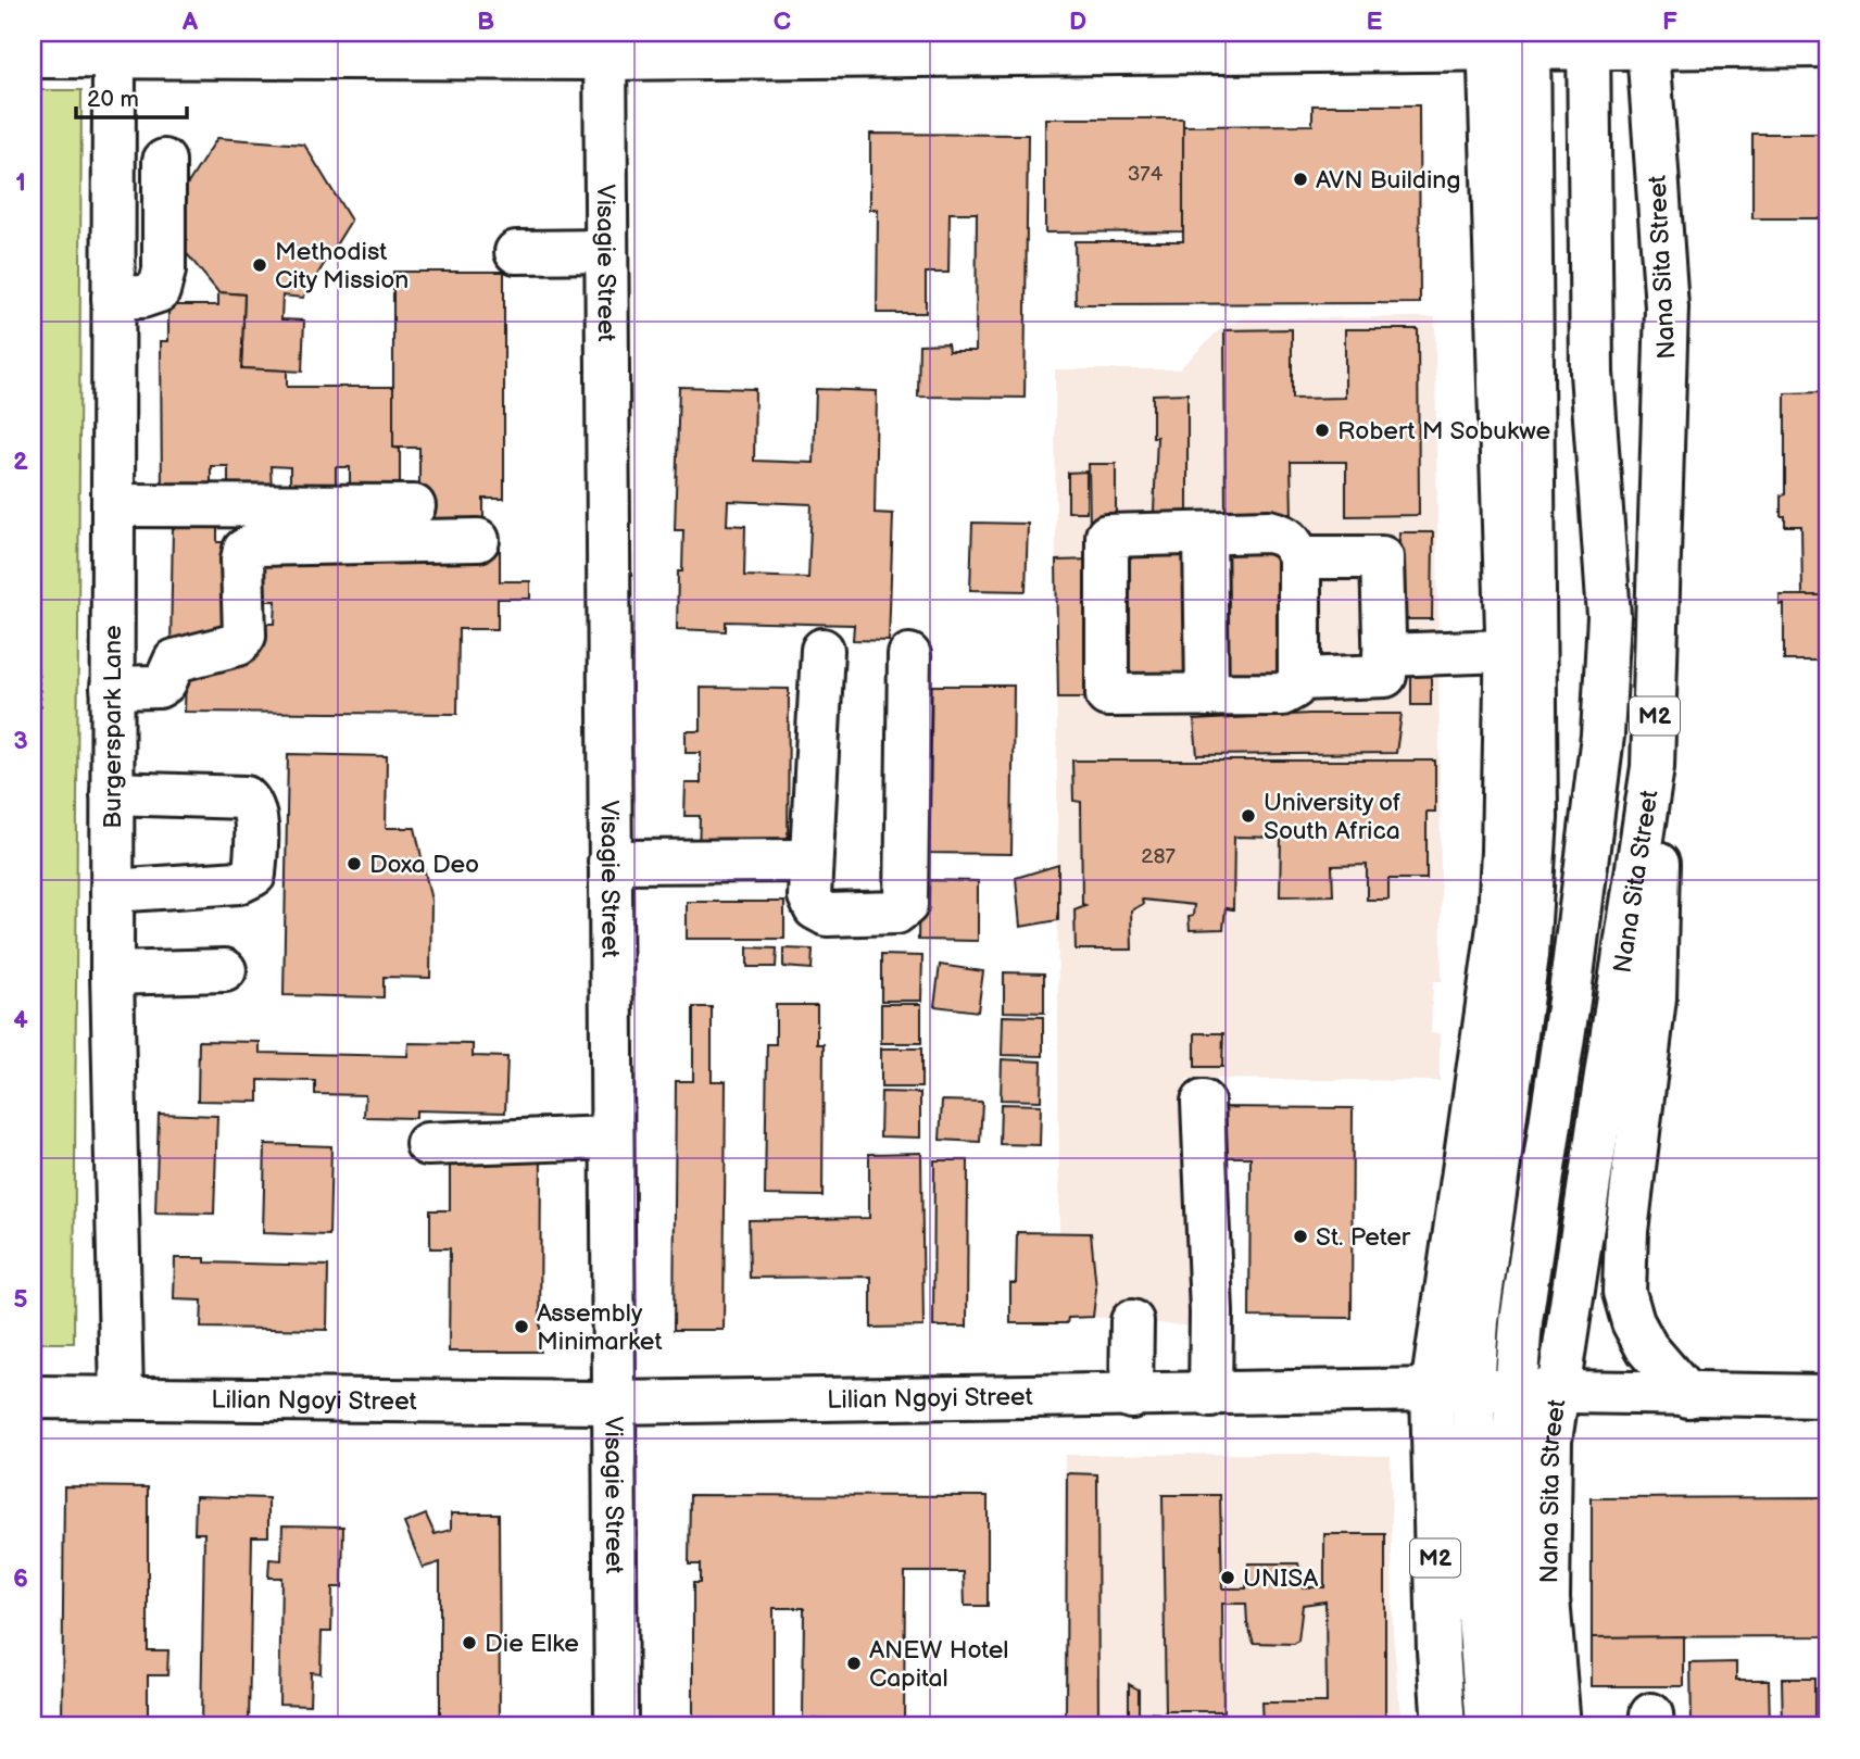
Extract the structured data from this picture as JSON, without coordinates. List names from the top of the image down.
{
  "streets": {
    "main road": [
      "Visagie Street",
      "Nana Sita Street",
      "M2",
      "Burgerspark Lane",
      "Lilian Ngoyi Street"
    ]
  },
  "crossings": [
    ["Visagie Street", "Lilian Ngoyi Street"],
    ["Nana Sita Street", "Lilian Ngoyi Street"],
    ["M2", "Lilian Ngoyi Street"],
    ["Burgerspark Lane", "Lilian Ngoyi Street"]
  ],
  "places": [
    "AVN Building",
    "Methodist City Mission",
    "Robert M Sobukwe",
    "University of South Africa",
    "Doxa Deo",
    "St. Peter",
    "Assembly Minimarket",
    "UNISA",
    "Die Elke",
    "ANEW Hotel Capital"
  ],
  "house_numbers": ["374", "287"],
  "scale_bar": "20 m",
  "grid": {
    "columns": [
      "A",
      "B",
      "C",
      "D",
      "E",
      "F"
    ],
    "rows": [
      "1",
      "2",
      "3",
      "4",
      "5",
      "6"
    ]
  }
}
